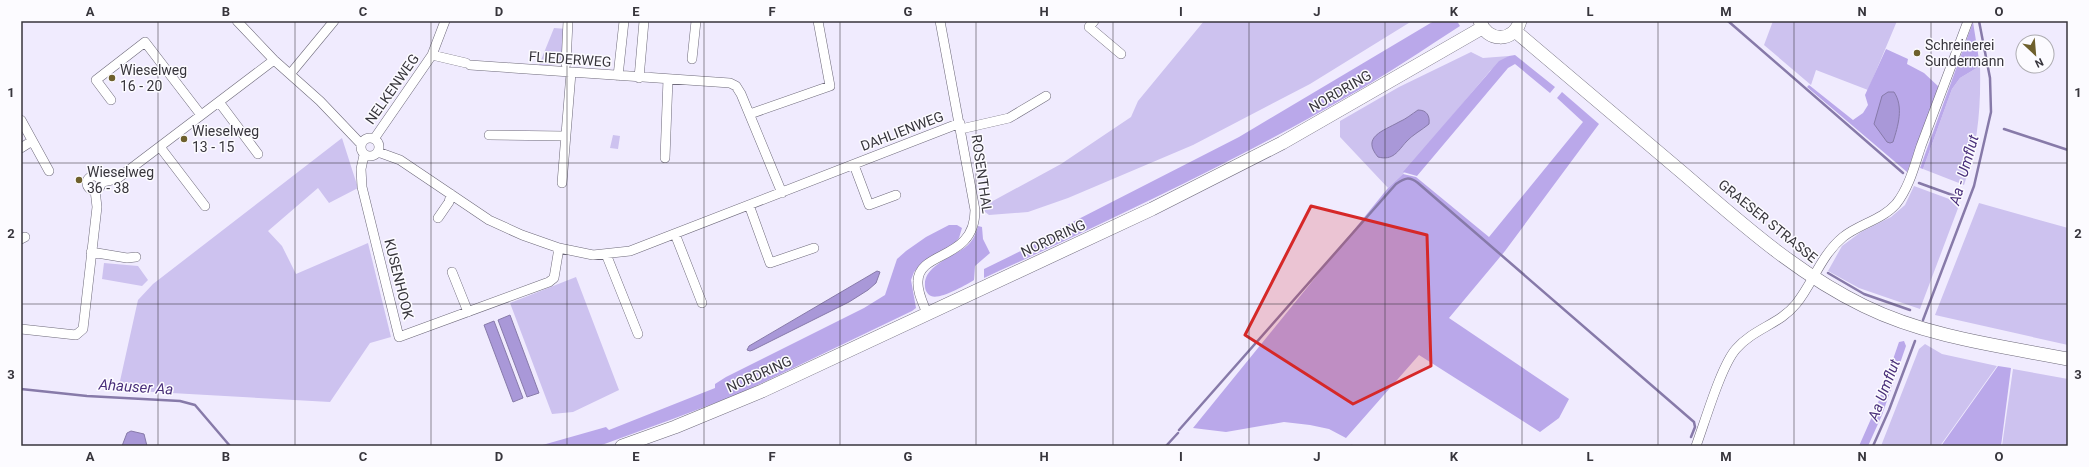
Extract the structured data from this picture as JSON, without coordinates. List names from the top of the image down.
{
  "streets": {
    "main road": ["NORDRING", "GRAESER STRASSE"],
    "street": [
      "FLIEDERWEG",
      "NELKENWEG",
      "DAHLIENWEG",
      "ROSENTHAL",
      "KUSENHOOK"
    ]
  },
  "crossings": [
    ["FLIEDERWEG", "NELKENWEG"],
    ["FLIEDERWEG", "DAHLIENWEG"],
    ["NELKENWEG", "DAHLIENWEG"],
    ["NELKENWEG", "KUSENHOOK"],
    ["NORDRING", "ROSENTHAL"],
    ["NORDRING", "GRAESER STRASSE"],
    ["DAHLIENWEG", "ROSENTHAL"],
    ["DAHLIENWEG", "KUSENHOOK"]
  ],
  "water": ["Aa - Umflut", "Ahauser Aa", "Aa Umflut"],
  "places": [
    "Schreinerei Sundermann",
    "Wieselweg 16 - 20",
    "Wieselweg 13 - 15",
    "Wieselweg 36 - 38"
  ],
  "north": "bottom right",
  "grid": {
    "columns": [
      "A",
      "B",
      "C",
      "D",
      "E",
      "F",
      "G",
      "H",
      "I",
      "J",
      "K",
      "L",
      "M",
      "N",
      "O"
    ],
    "rows": ["1", "2", "3"]
  }
}
